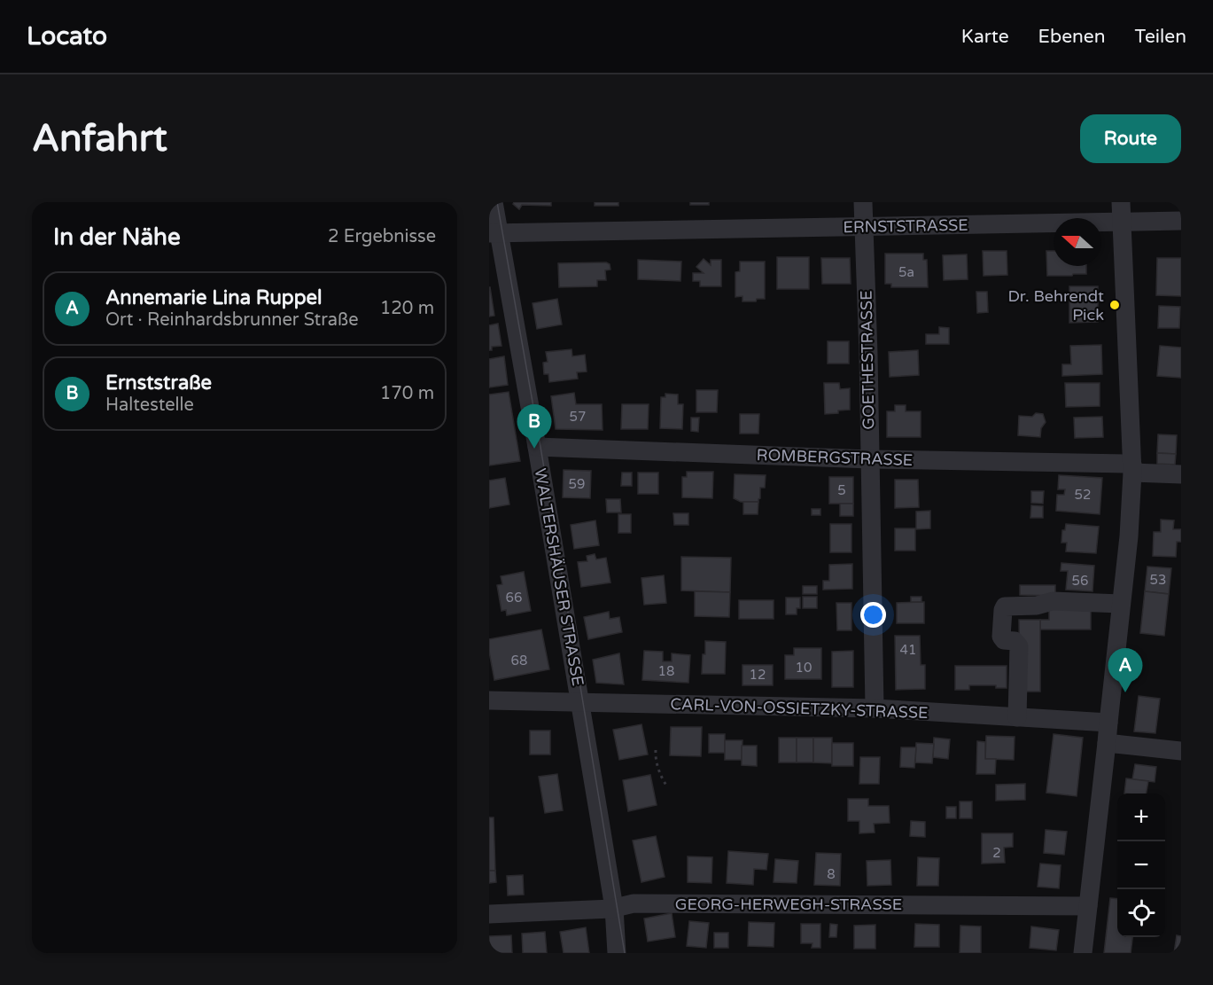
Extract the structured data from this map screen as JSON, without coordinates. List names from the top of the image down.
{
  "streets": {
    "street": [
      "ERNSTSTRASSE",
      "GOETHESTRASSE",
      "ROMBERGSTRASSE",
      "WALTERSHÄUSER STRASSE",
      "CARL-VON-OSSIETZKY-STRASSE",
      "GEORG-HERWEGH-STRASSE"
    ]
  },
  "crossings": [
    ["ERNSTSTRASSE", "GOETHESTRASSE"],
    ["ERNSTSTRASSE", "WALTERSHÄUSER STRASSE"],
    ["GOETHESTRASSE", "ROMBERGSTRASSE"],
    ["GOETHESTRASSE", "CARL-VON-OSSIETZKY-STRASSE"],
    ["ROMBERGSTRASSE", "WALTERSHÄUSER STRASSE"],
    ["WALTERSHÄUSER STRASSE", "CARL-VON-OSSIETZKY-STRASSE"],
    ["WALTERSHÄUSER STRASSE", "GEORG-HERWEGH-STRASSE"]
  ],
  "places": ["Dr. Behrendt Pick"],
  "house_numbers": [
    "5a",
    "57",
    "59",
    "5",
    "52",
    "53",
    "56",
    "66",
    "41",
    "68",
    "10",
    "18",
    "12",
    "2",
    "8"
  ],
  "north": "left",
  "page": {
    "header": "Locato",
    "nav": ["Karte", "Ebenen", "Teilen"],
    "buttons": "Route",
    "title": "Anfahrt",
    "heading": ["In der Nähe", "2 Ergebnisse"],
    "list": [
      {
        "mark": "A",
        "name": "Annemarie Lina Ruppel",
        "note": "Ort · Reinhardsbrunner Straße",
        "value": "120 m"
      },
      {
        "mark": "B",
        "name": "Ernststraße",
        "note": "Haltestelle",
        "value": "170 m"
      }
    ],
    "pins": ["B", "A"],
    "map_buttons": ["+", "−"]
  }
}
